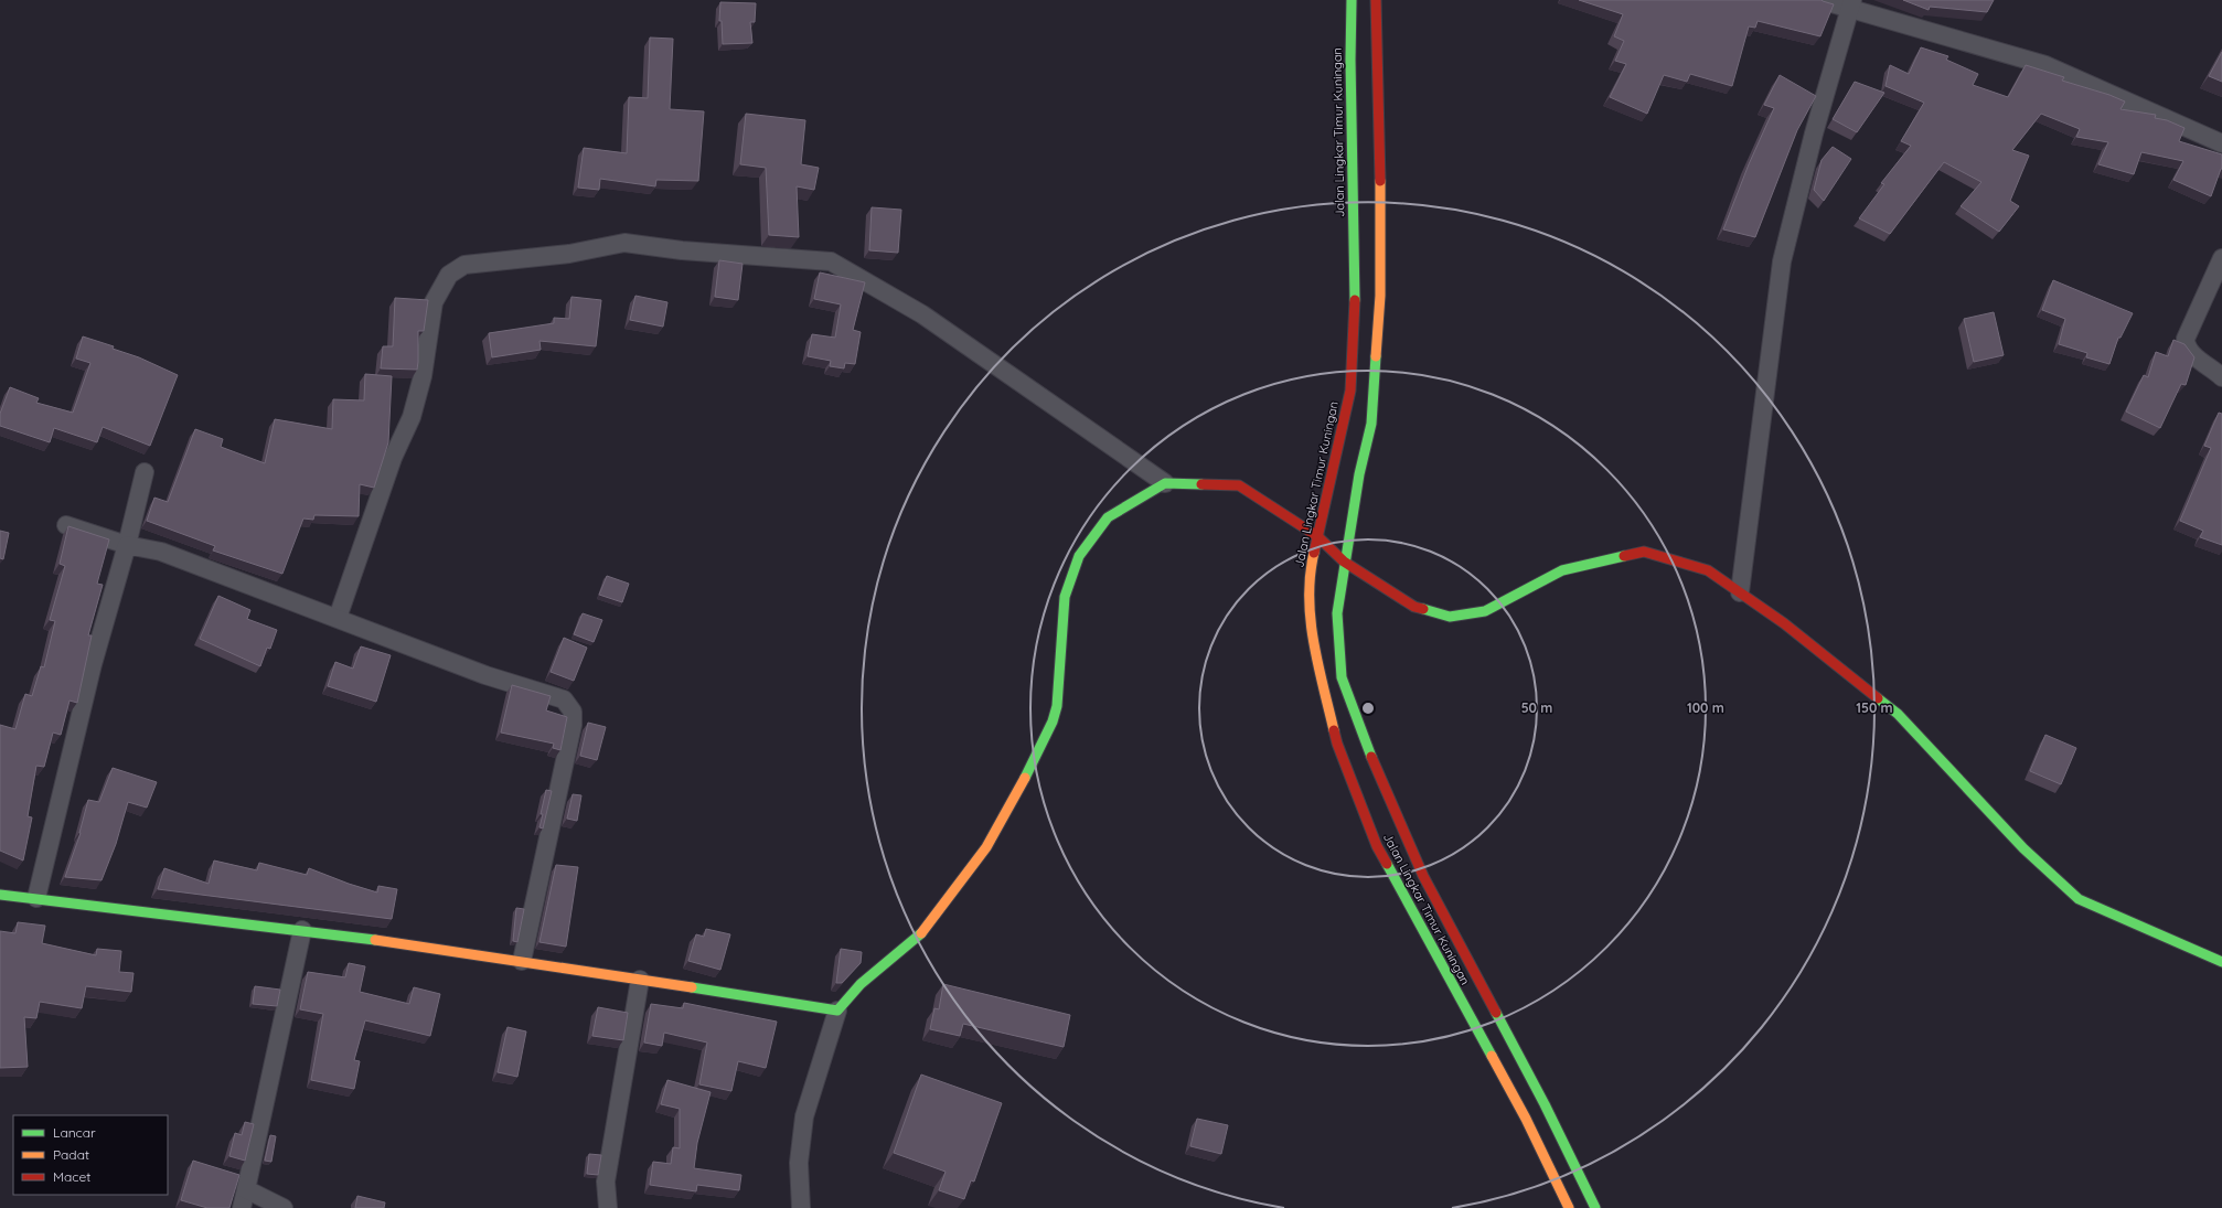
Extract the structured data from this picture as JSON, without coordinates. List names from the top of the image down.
{
  "streets": {
    "street": ["Jalan Lingkar Timur Kuningan"]
  },
  "legend": ["Lancar", "Padat", "Macet"],
  "rings": ["50 m", "100 m", "150 m"]
}
